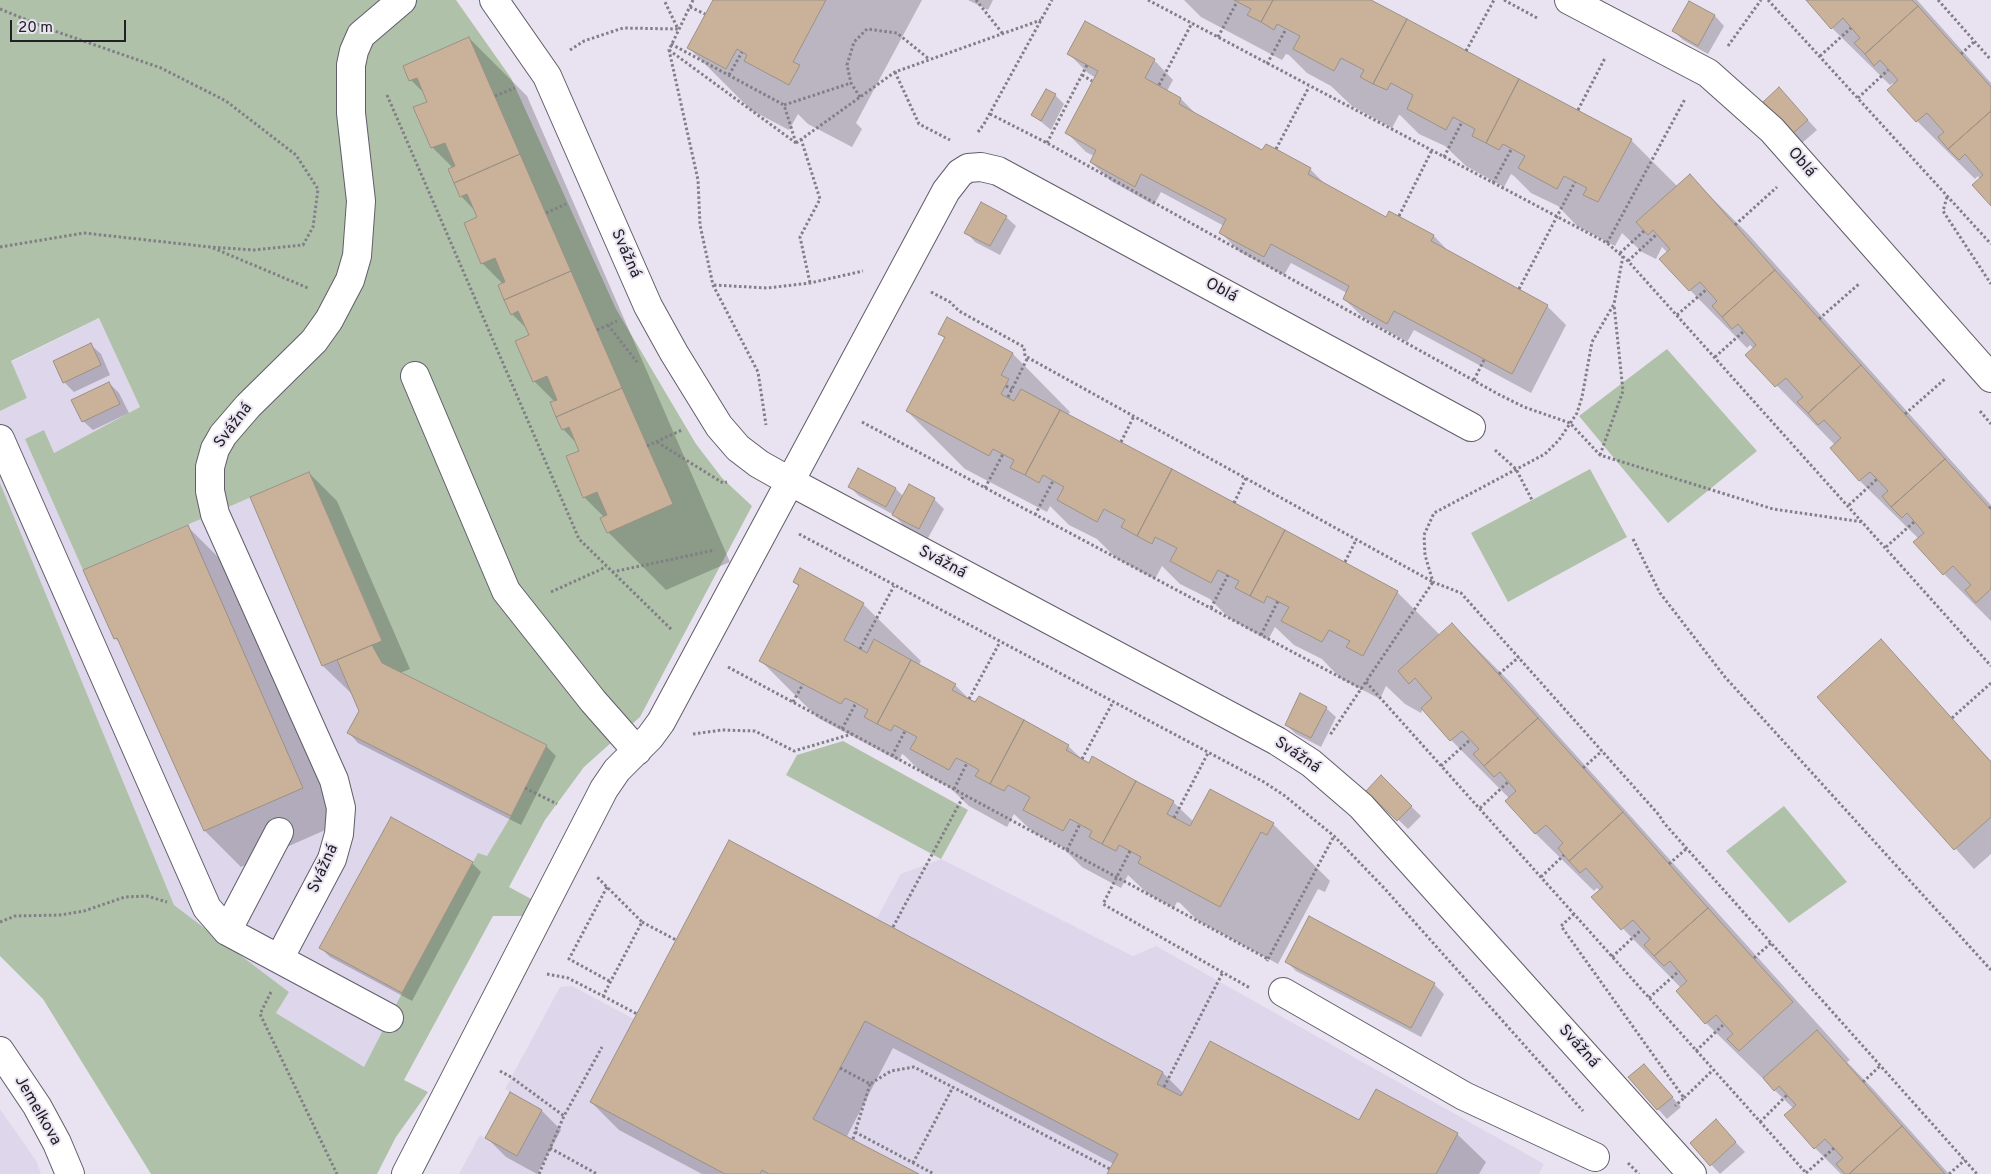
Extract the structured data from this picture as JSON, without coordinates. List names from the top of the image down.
{
  "streets": {
    "street": ["Oblá", "Svážná", "Jemelkova"]
  },
  "crossings": [
    ["Oblá", "Svážná"]
  ],
  "scale_bar": "20 m"
}
